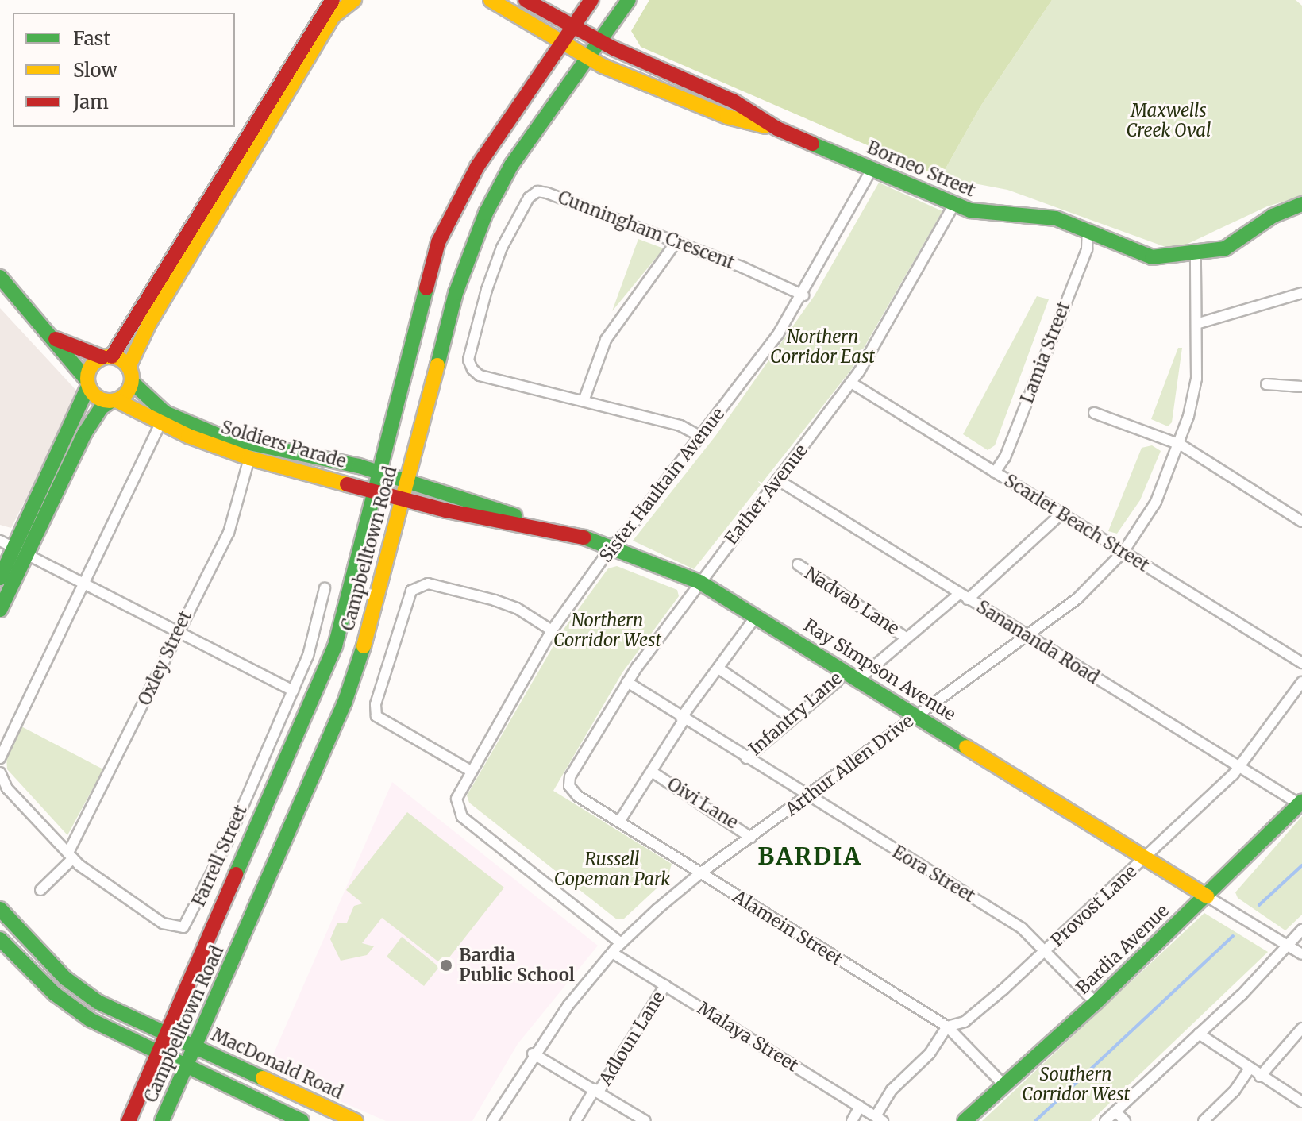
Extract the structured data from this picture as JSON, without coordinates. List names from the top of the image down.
{
  "streets": {
    "street": [
      "Borneo Street",
      "Cunningham Crescent",
      "Lamia Street",
      "Soldiers Parade",
      "Sister Haultain Avenue",
      "Eather Avenue",
      "Scarlet Beach Street",
      "Campbelltown Road",
      "Nadvab Lane",
      "Sanananda Road",
      "Oxley Street",
      "Ray Simpson Avenue",
      "Infantry Lane",
      "Arthur Allen Drive",
      "Oivi Lane",
      "Farrell Street",
      "Eora Street",
      "Provost Lane",
      "Alamein Street",
      "Bardia Avenue",
      "Malaya Street",
      "Adloun Lane",
      "MacDonald Road"
    ]
  },
  "crossings": [
    ["Borneo Street", "Lamia Street"],
    ["Borneo Street", "Sister Haultain Avenue"],
    ["Borneo Street", "Eather Avenue"],
    ["Borneo Street", "Campbelltown Road"],
    ["Borneo Street", "Arthur Allen Drive"],
    ["Cunningham Crescent", "Sister Haultain Avenue"],
    ["Lamia Street", "Scarlet Beach Street"],
    ["Soldiers Parade", "Campbelltown Road"],
    ["Soldiers Parade", "Oxley Street"],
    ["Soldiers Parade", "Ray Simpson Avenue"],
    ["Sister Haultain Avenue", "Ray Simpson Avenue"],
    ["Sister Haultain Avenue", "Arthur Allen Drive"],
    ["Eather Avenue", "Scarlet Beach Street"],
    ["Eather Avenue", "Sanananda Road"],
    ["Eather Avenue", "Ray Simpson Avenue"],
    ["Eather Avenue", "Eora Street"],
    ["Eather Avenue", "Alamein Street"],
    ["Scarlet Beach Street", "Infantry Lane"],
    ["Scarlet Beach Street", "Arthur Allen Drive"],
    ["Campbelltown Road", "Ray Simpson Avenue"],
    ["Campbelltown Road", "MacDonald Road"],
    ["Nadvab Lane", "Infantry Lane"],
    ["Sanananda Road", "Infantry Lane"],
    ["Sanananda Road", "Arthur Allen Drive"],
    ["Sanananda Road", "Provost Lane"],
    ["Sanananda Road", "Bardia Avenue"],
    ["Oxley Street", "Farrell Street"],
    ["Ray Simpson Avenue", "Infantry Lane"],
    ["Ray Simpson Avenue", "Arthur Allen Drive"],
    ["Ray Simpson Avenue", "Provost Lane"],
    ["Ray Simpson Avenue", "Bardia Avenue"],
    ["Infantry Lane", "Eora Street"],
    ["Arthur Allen Drive", "Oivi Lane"],
    ["Arthur Allen Drive", "Eora Street"],
    ["Arthur Allen Drive", "Alamein Street"],
    ["Arthur Allen Drive", "Malaya Street"],
    ["Eora Street", "Provost Lane"],
    ["Eora Street", "Bardia Avenue"],
    ["Provost Lane", "Alamein Street"],
    ["Alamein Street", "Bardia Avenue"],
    ["Malaya Street", "Adloun Lane"]
  ],
  "districts": ["BARDIA"],
  "parks": [
    "Maxwells Creek Oval",
    "Northern Corridor East",
    "Northern Corridor West",
    "Russell Copeman Park",
    "Southern Corridor West"
  ],
  "places": ["Bardia Public School"],
  "legend": ["Fast", "Slow", "Jam"]
}
